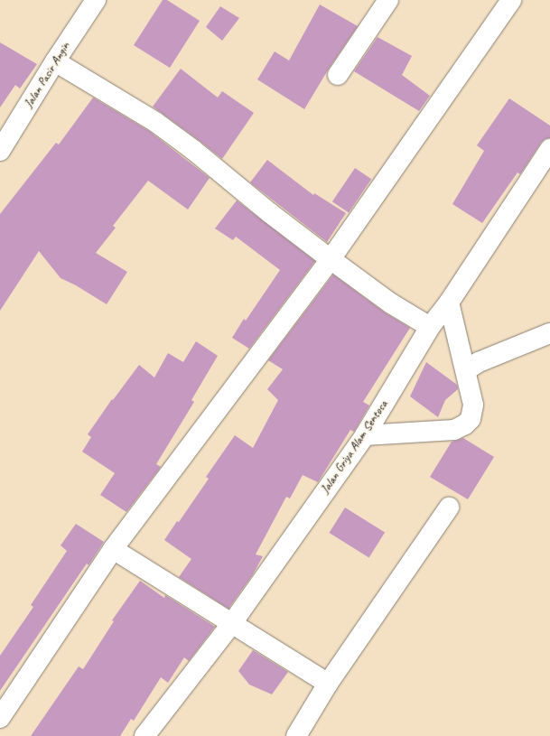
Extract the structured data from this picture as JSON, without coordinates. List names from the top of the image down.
{
  "streets": {
    "street": ["Jalan Pasir Angin", "Jalan Griya Alam Sentosa"]
  }
}
